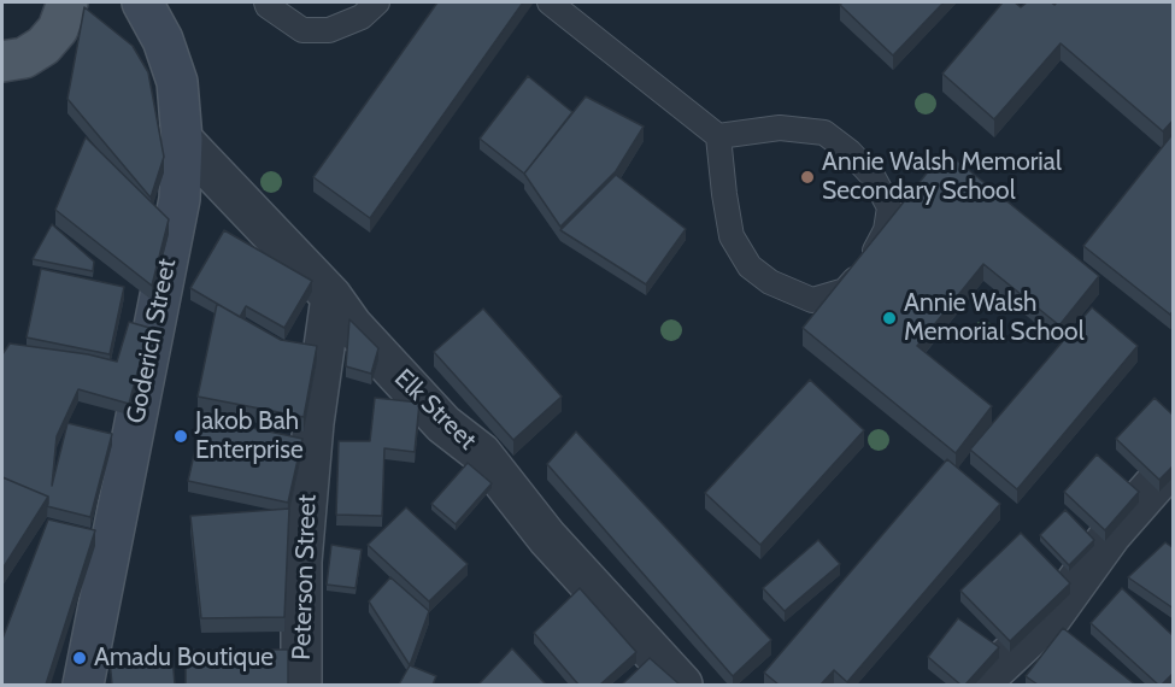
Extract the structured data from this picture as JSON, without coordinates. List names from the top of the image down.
{
  "streets": {
    "main road": ["Goderich Street"],
    "street": ["Elk Street", "Peterson Street"]
  },
  "crossings": [
    ["Goderich Street", "Elk Street"],
    ["Elk Street", "Peterson Street"]
  ],
  "places": [
    "Annie Walsh Memorial Secondary School",
    "Annie Walsh Memorial School",
    "Jakob Bah Enterprise",
    "Amadu Boutique"
  ]
}
